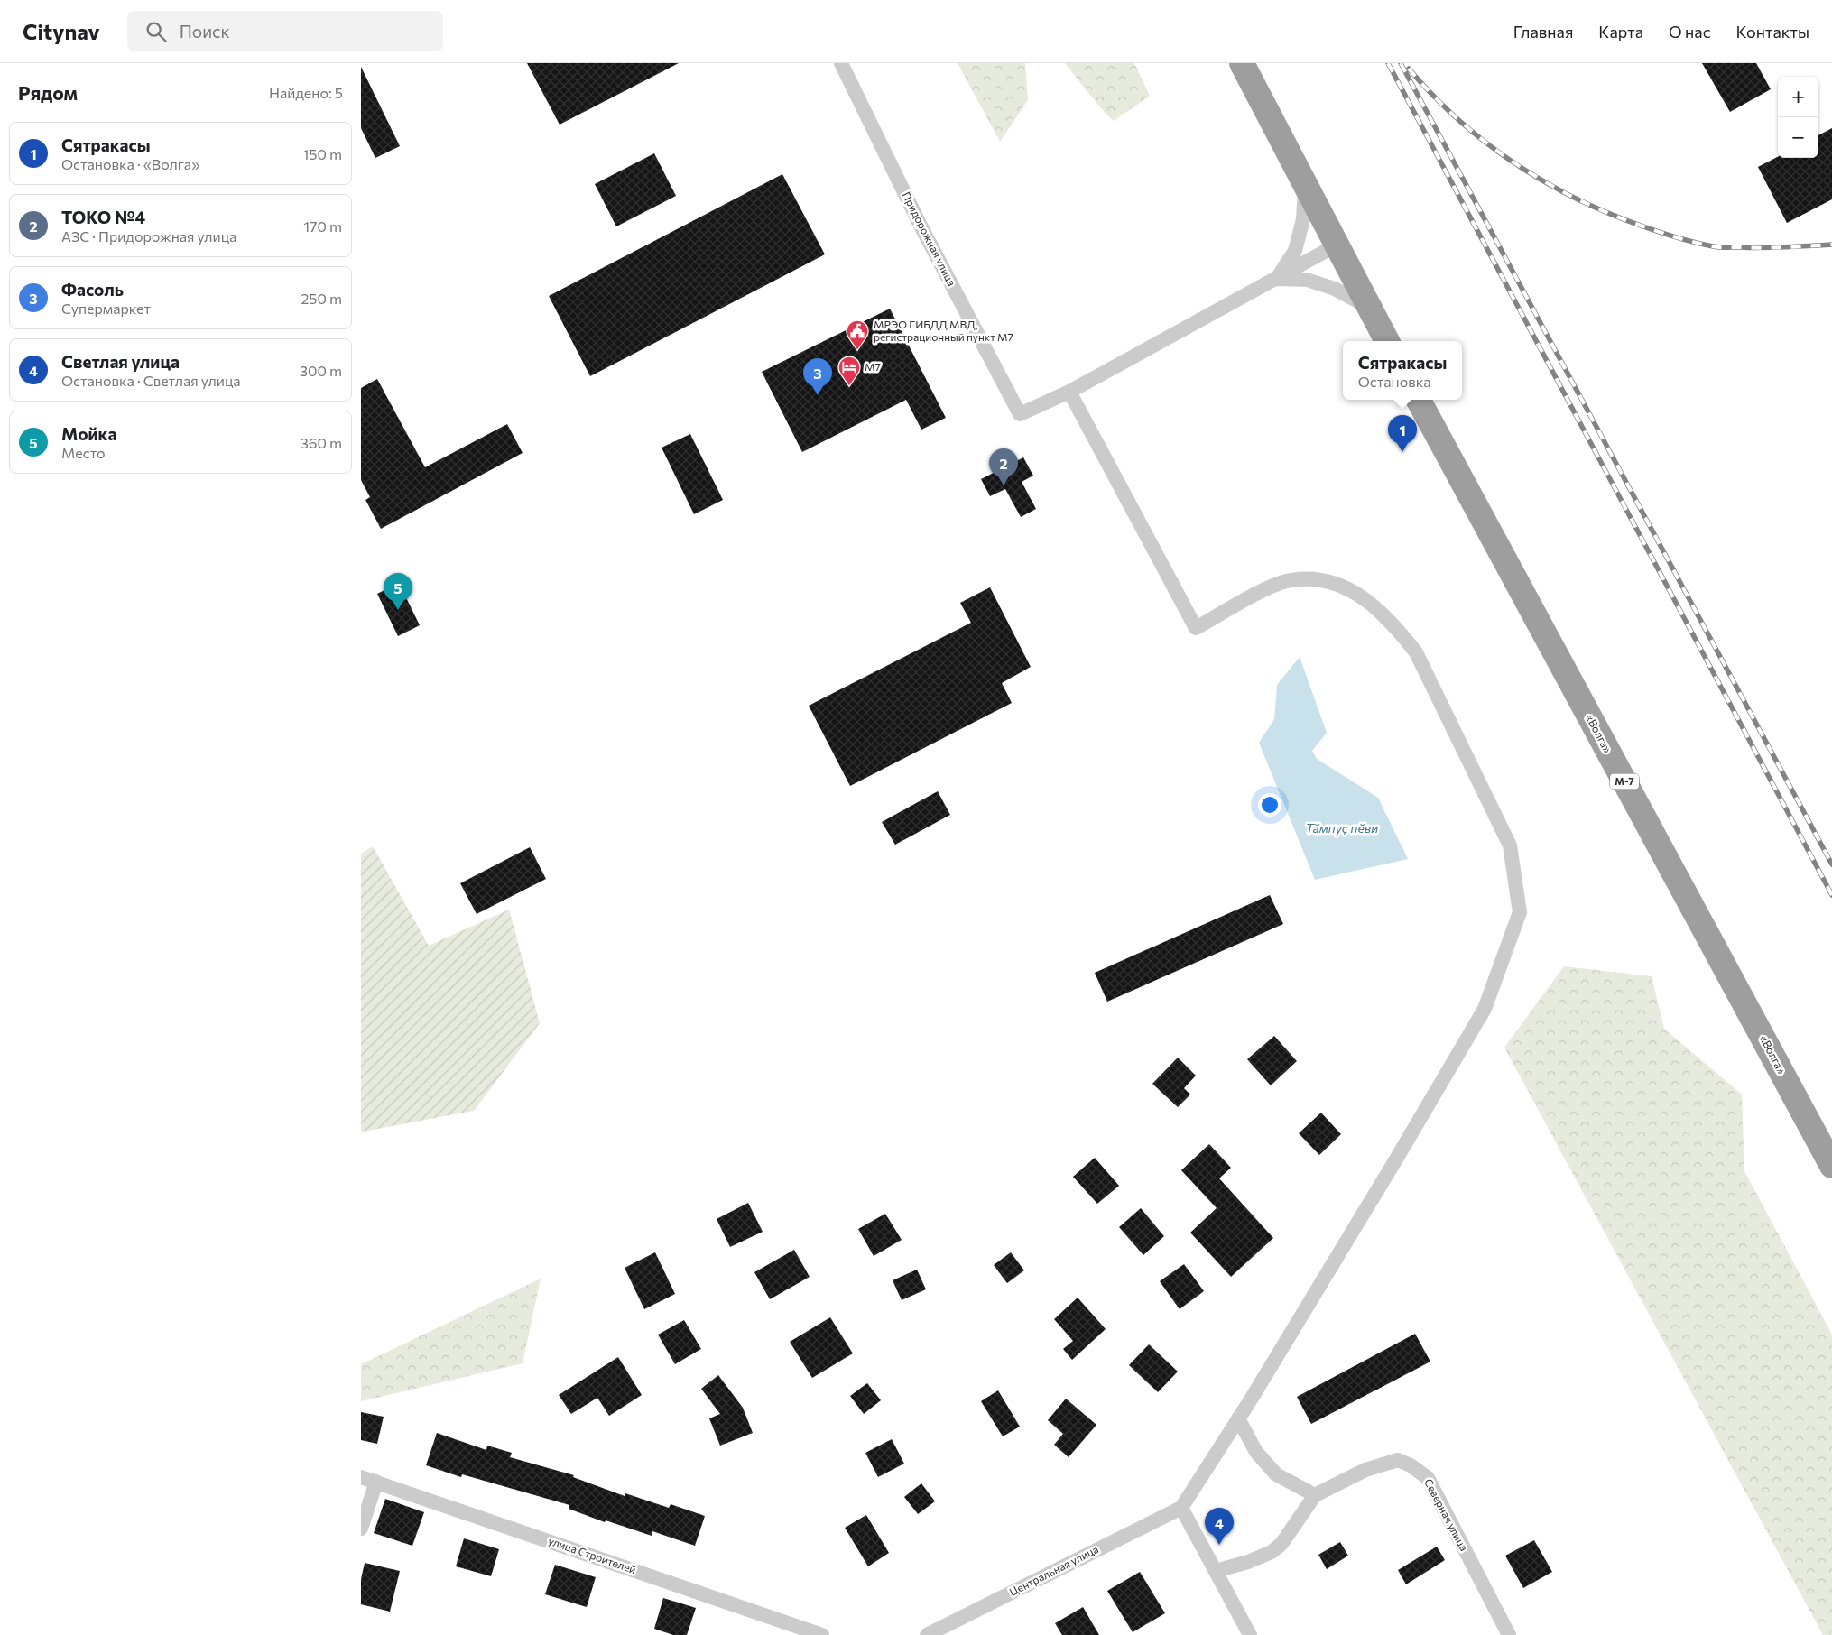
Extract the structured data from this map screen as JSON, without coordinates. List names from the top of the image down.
{
  "streets": {
    "highway": ["«Волга»", "М-7"],
    "street": [
      "Придорожная улица",
      "Северная улица",
      "улица Строителей",
      "Центральная улица"
    ]
  },
  "water": ["Тӑмпуҫ пӗви"],
  "places": {
    "public building": ["МРЭО ГИБДД МВД, регистрационный пункт М7"],
    "hotel": ["М7"]
  },
  "page": {
    "header": "Citynav",
    "search": "Поиск",
    "nav": [
      "Главная",
      "Карта",
      "О нас",
      "Контакты"
    ],
    "heading": ["Рядом", "Найдено: 5"],
    "map_buttons": ["+", "−"],
    "list": [
      {
        "mark": "1",
        "name": "Сятракасы",
        "note": "Остановка · «Волга»",
        "value": "150 m"
      },
      {
        "mark": "2",
        "name": "ТОКО №4",
        "note": "АЗС · Придорожная улица",
        "value": "170 m"
      },
      {
        "mark": "3",
        "name": "Фасоль",
        "note": "Супермаркет",
        "value": "250 m"
      },
      {
        "mark": "4",
        "name": "Светлая улица",
        "note": "Остановка · Светлая улица",
        "value": "300 m"
      },
      {
        "mark": "5",
        "name": "Мойка",
        "note": "Место",
        "value": "360 m"
      }
    ],
    "popup": ["Сятракасы", "Остановка"],
    "pins": [
      "3",
      "1",
      "2",
      "5",
      "4"
    ]
  }
}
